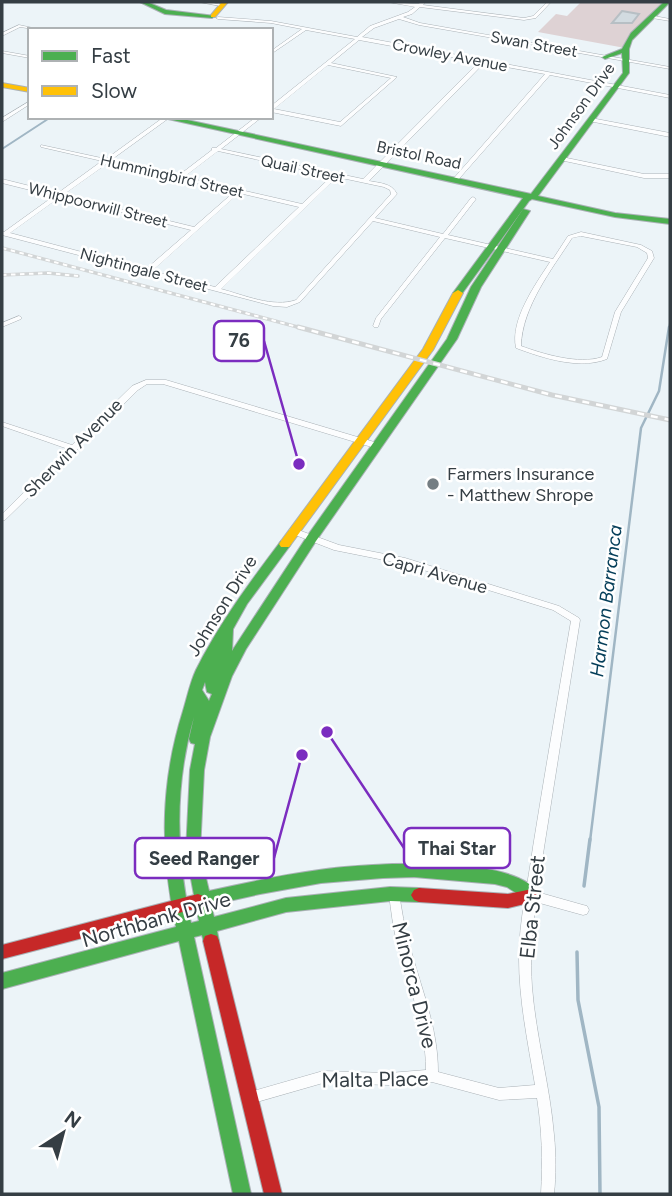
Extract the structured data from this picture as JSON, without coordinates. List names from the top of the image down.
{
  "streets": {
    "main road": ["Johnson Drive", "Bristol Road", "Northbank Drive"],
    "street": [
      "Swan Street",
      "Crowley Avenue",
      "Quail Street",
      "Hummingbird Street",
      "Whippoorwill Street",
      "Nightingale Street",
      "Sherwin Avenue",
      "Capri Avenue",
      "Elba Street",
      "Minorca Drive",
      "Malta Place"
    ]
  },
  "crossings": [
    ["Crowley Avenue", "Johnson Drive"],
    ["Johnson Drive", "Bristol Road"],
    ["Johnson Drive", "Sherwin Avenue"],
    ["Johnson Drive", "Capri Avenue"],
    ["Johnson Drive", "Northbank Drive"],
    ["Johnson Drive", "Malta Place"],
    ["Quail Street", "Nightingale Street"],
    ["Capri Avenue", "Elba Street"],
    ["Elba Street", "Northbank Drive"],
    ["Elba Street", "Malta Place"],
    ["Northbank Drive", "Minorca Drive"],
    ["Minorca Drive", "Malta Place"]
  ],
  "water": ["Harmon Barranca"],
  "places": [
    "76",
    "Farmers Insurance - Matthew Shrope",
    "Thai Star",
    "Seed Ranger"
  ],
  "legend": ["Fast", "Slow"],
  "north": "top right"
}
